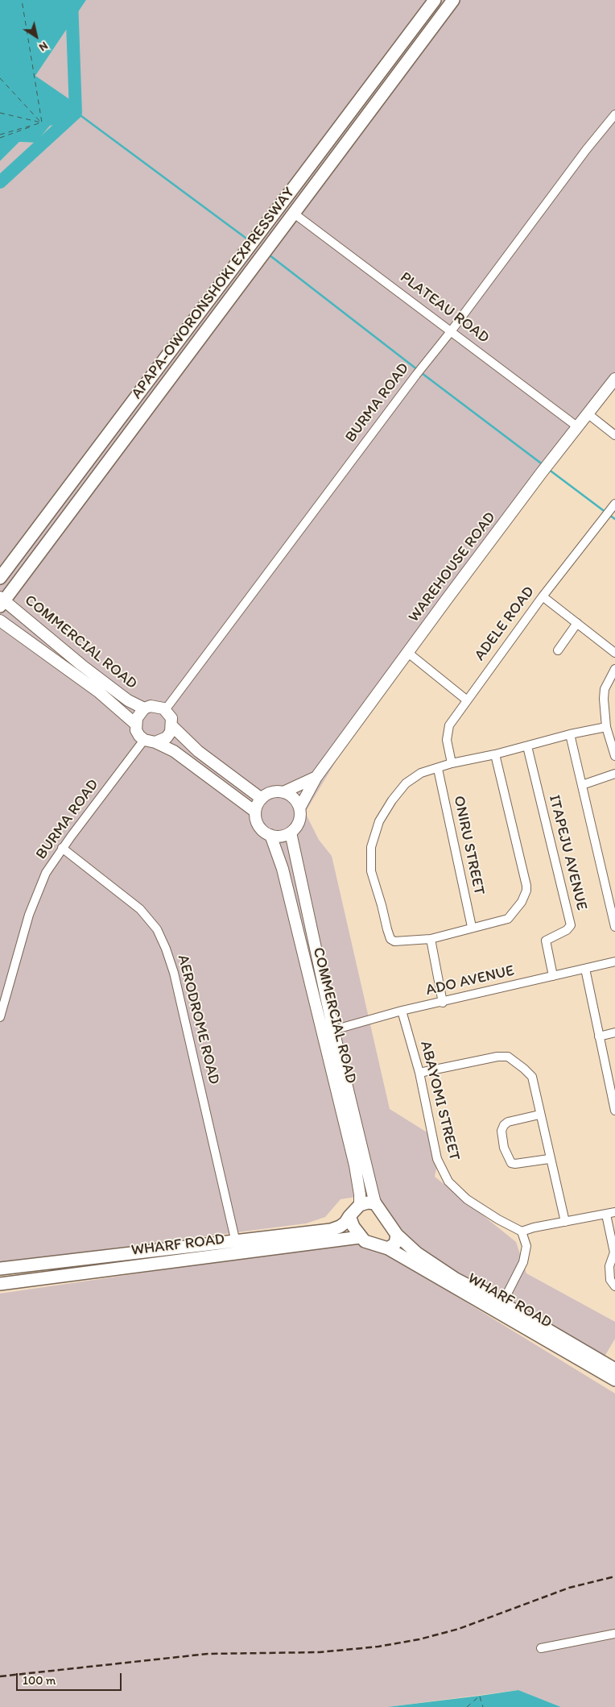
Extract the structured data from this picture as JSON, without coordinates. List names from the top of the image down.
{
  "streets": {
    "main road": [
      "APAPA-OWORONSHOKI EXPRESSWAY",
      "WAREHOUSE ROAD",
      "COMMERCIAL ROAD",
      "WHARF ROAD"
    ],
    "street": [
      "PLATEAU ROAD",
      "BURMA ROAD",
      "ADELE ROAD",
      "ONIRU STREET",
      "ITAPEJU AVENUE",
      "ADO AVENUE",
      "AERODROME ROAD",
      "ABAYOMI STREET"
    ]
  },
  "crossings": [
    ["APAPA-OWORONSHOKI EXPRESSWAY", "PLATEAU ROAD"],
    ["APAPA-OWORONSHOKI EXPRESSWAY", "COMMERCIAL ROAD"],
    ["PLATEAU ROAD", "BURMA ROAD"],
    ["PLATEAU ROAD", "WAREHOUSE ROAD"],
    ["BURMA ROAD", "COMMERCIAL ROAD"],
    ["BURMA ROAD", "AERODROME ROAD"],
    ["WAREHOUSE ROAD", "COMMERCIAL ROAD"],
    ["COMMERCIAL ROAD", "ADO AVENUE"],
    ["COMMERCIAL ROAD", "WHARF ROAD"],
    ["ITAPEJU AVENUE", "ADO AVENUE"],
    ["ADO AVENUE", "ABAYOMI STREET"],
    ["AERODROME ROAD", "WHARF ROAD"]
  ],
  "scale_bar": "100 m",
  "north": "bottom right"
}
